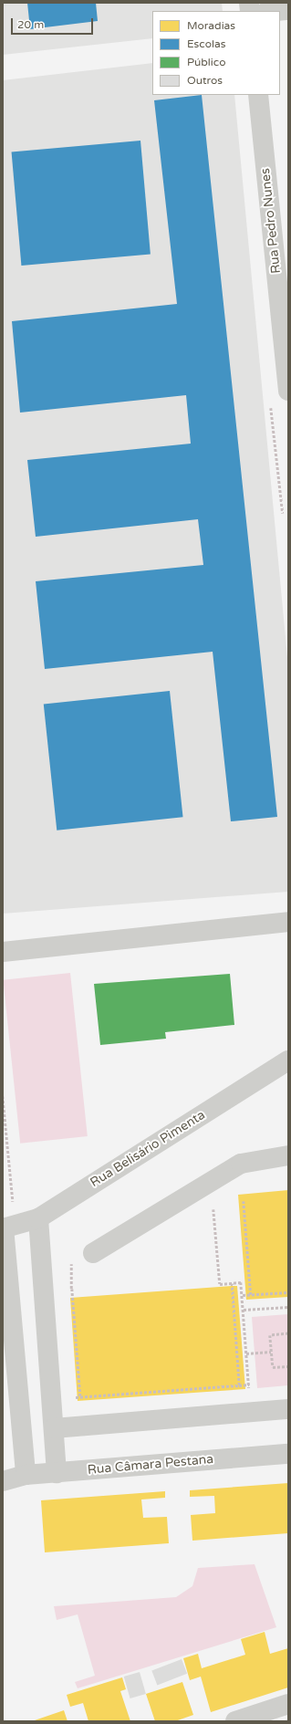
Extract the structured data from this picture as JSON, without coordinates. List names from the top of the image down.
{
  "streets": {
    "street": ["Rua Pedro Nunes", "Rua Belisário Pimenta", "Rua Câmara Pestana"]
  },
  "legend": [
    "Moradias",
    "Escolas",
    "Público",
    "Outros"
  ],
  "scale_bar": "20 m"
}
